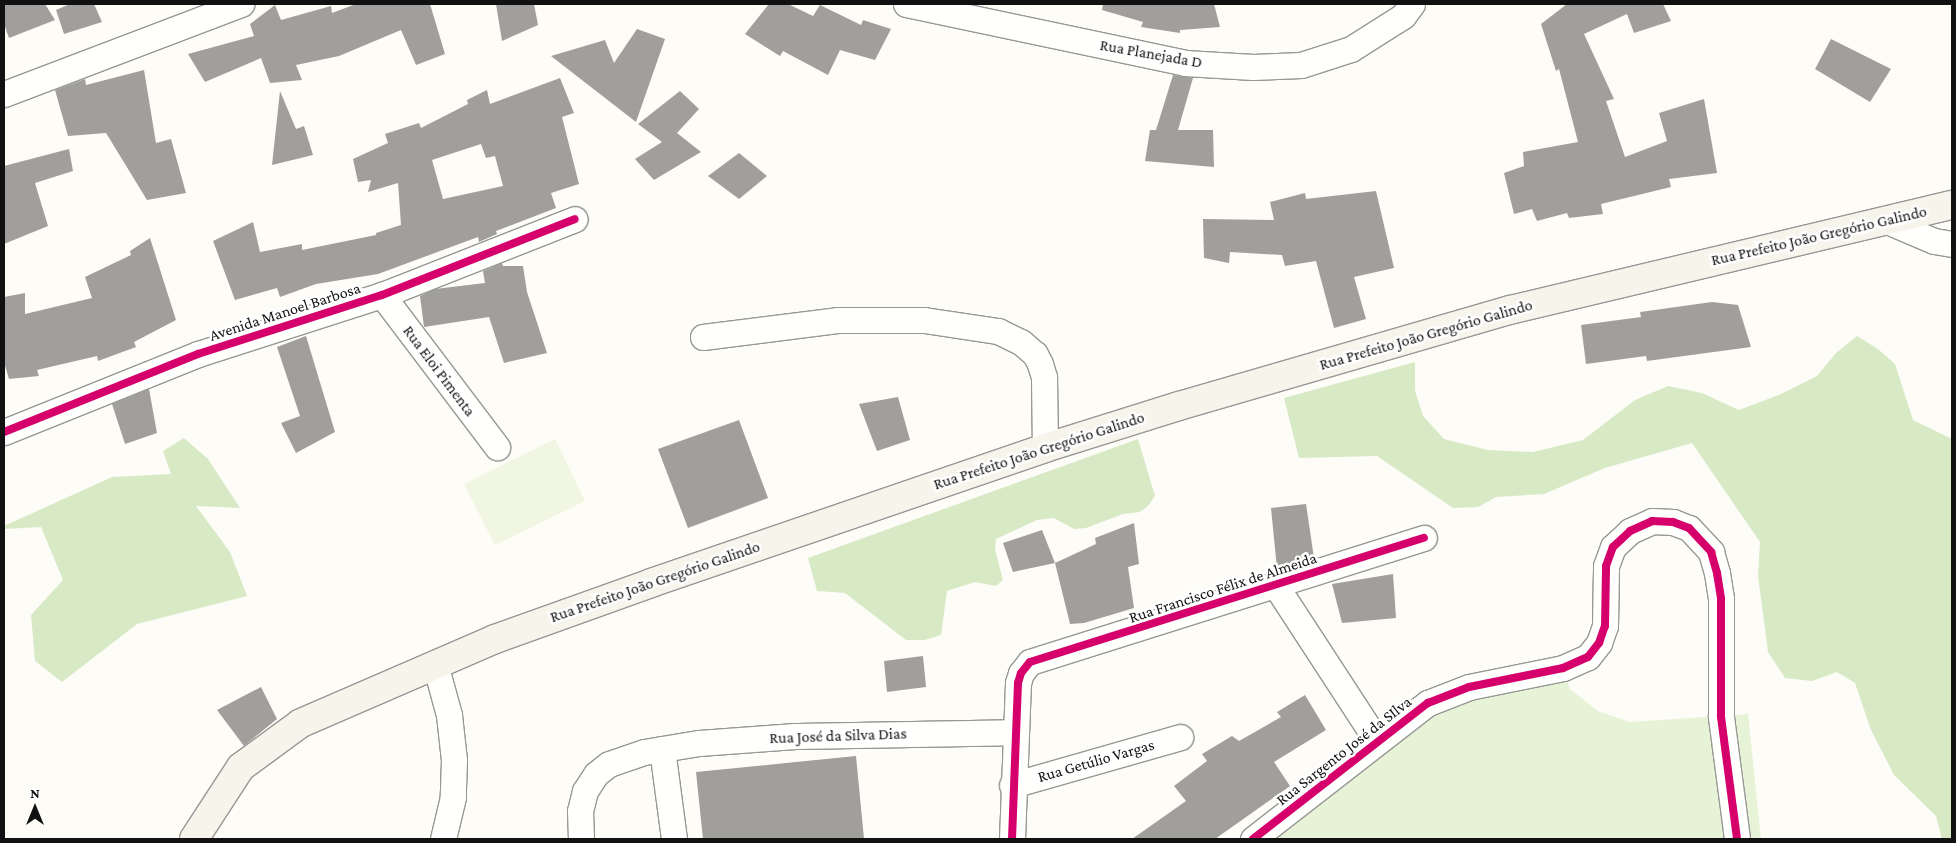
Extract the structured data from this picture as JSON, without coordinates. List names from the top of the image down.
{
  "streets": {
    "main road": ["Rua Prefeito João Gregório Galindo"],
    "street": [
      "Rua Planejada D",
      "Avenida Manoel Barbosa",
      "Rua Eloi Pimenta",
      "Rua Francisco Félix de Almeida",
      "Rua José da Silva Dias",
      "Rua Sargento José da SIlva",
      "Rua Getúlio Vargas"
    ]
  },
  "crossings": [
    ["Avenida Manoel Barbosa", "Rua Eloi Pimenta"],
    ["Rua Francisco Félix de Almeida", "Rua José da Silva Dias"],
    ["Rua Francisco Félix de Almeida", "Rua Sargento José da SIlva"]
  ],
  "north": "top"
}
